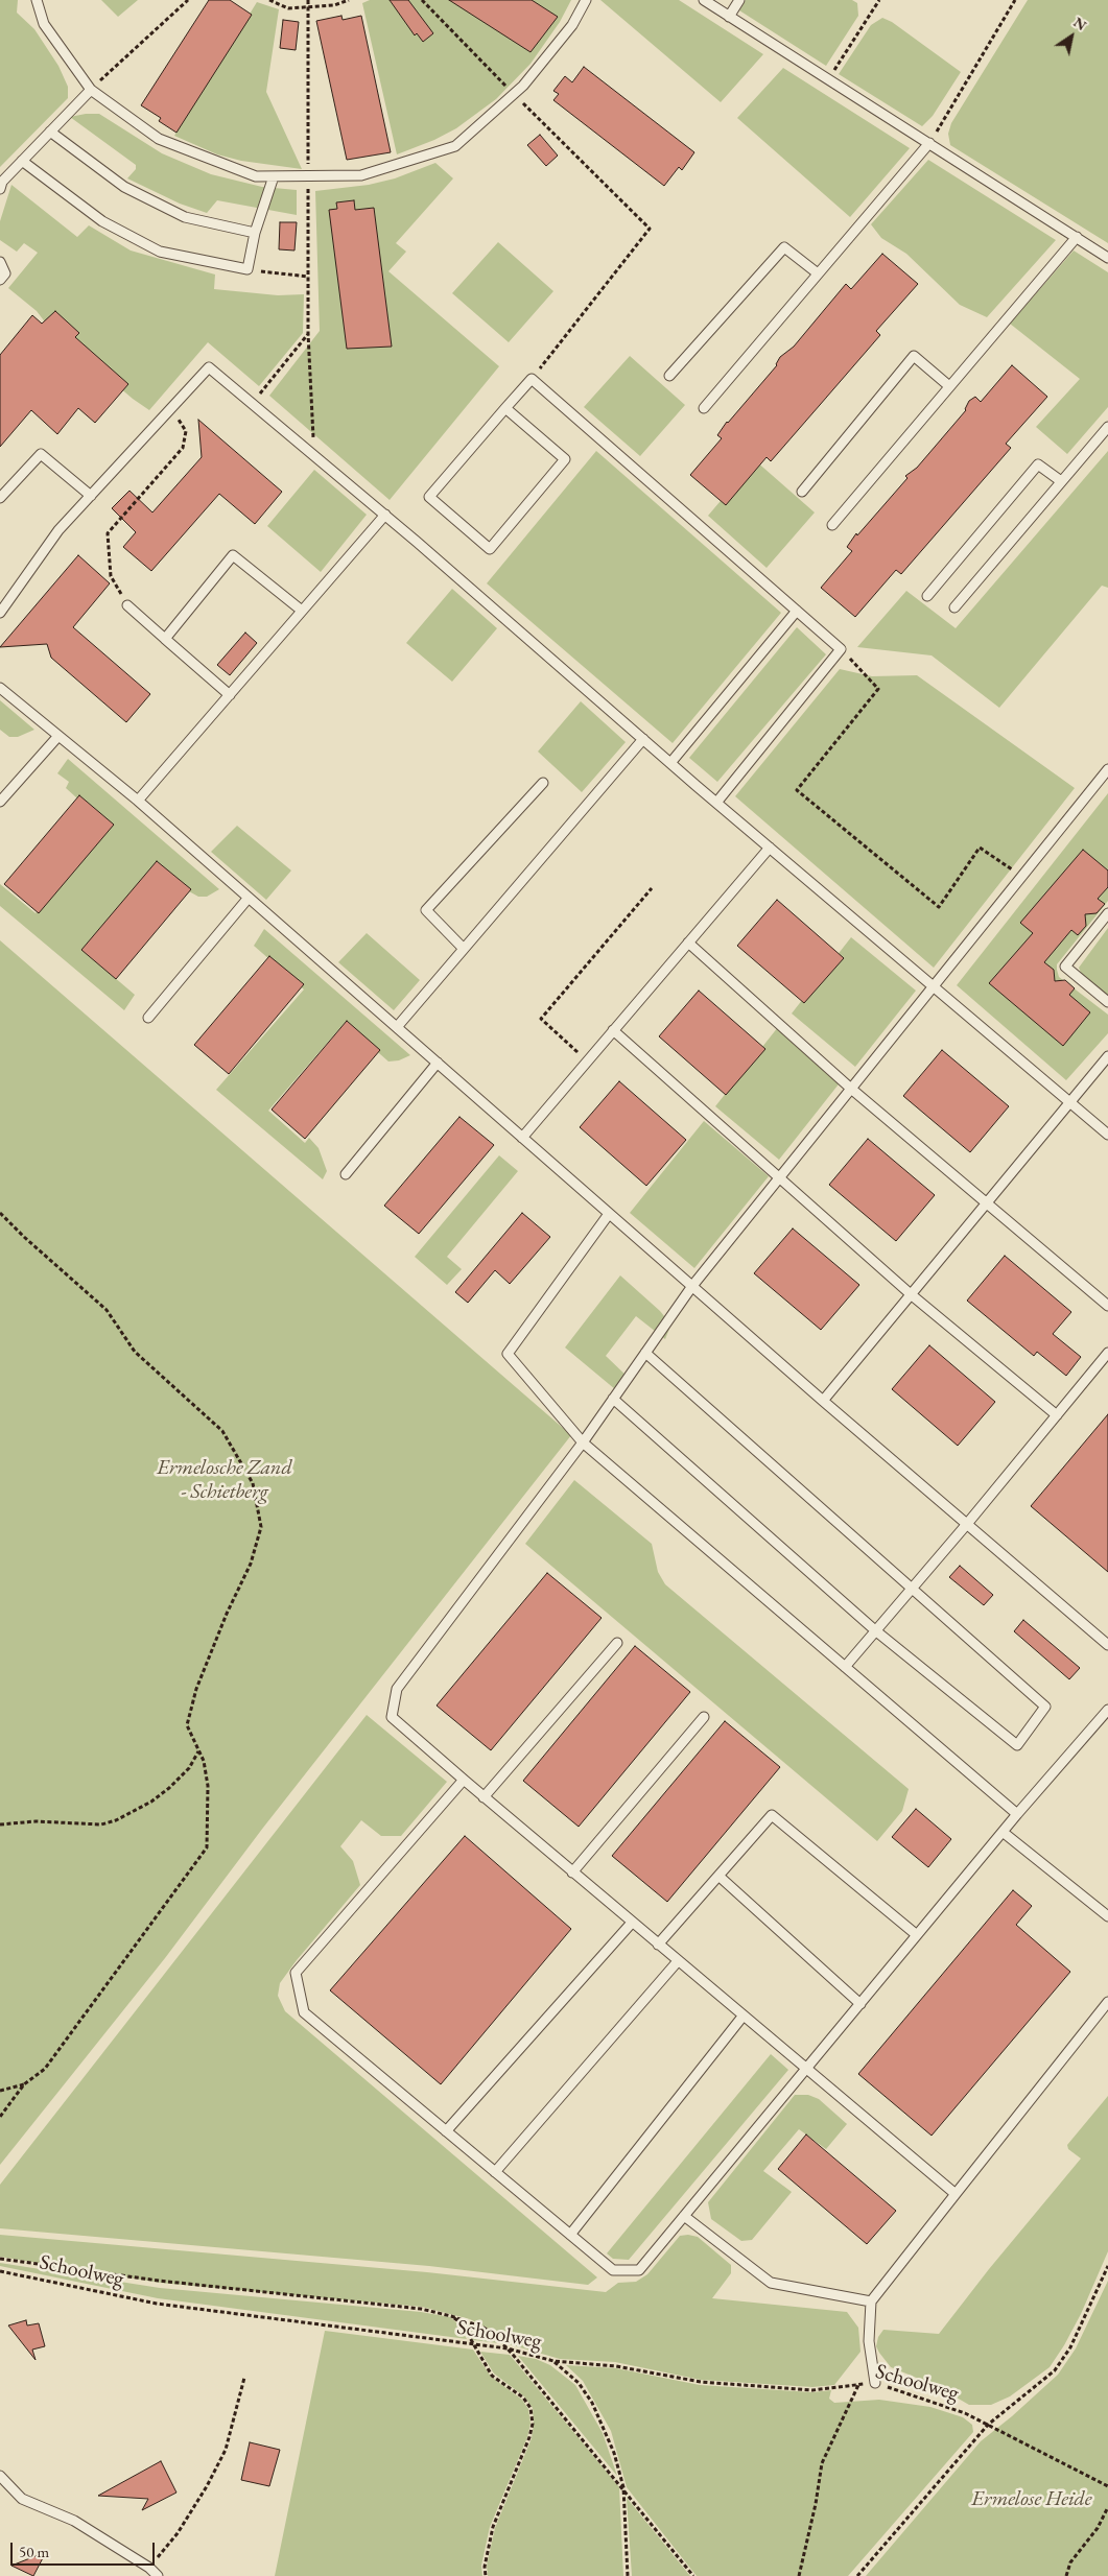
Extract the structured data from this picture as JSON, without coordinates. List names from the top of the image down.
{
  "streets": {
    "path": ["Schoolweg"]
  },
  "parks": ["Ermelosche Zand - Schietberg", "Ermelose Heide"],
  "scale_bar": "50 m",
  "north": "top right"
}
